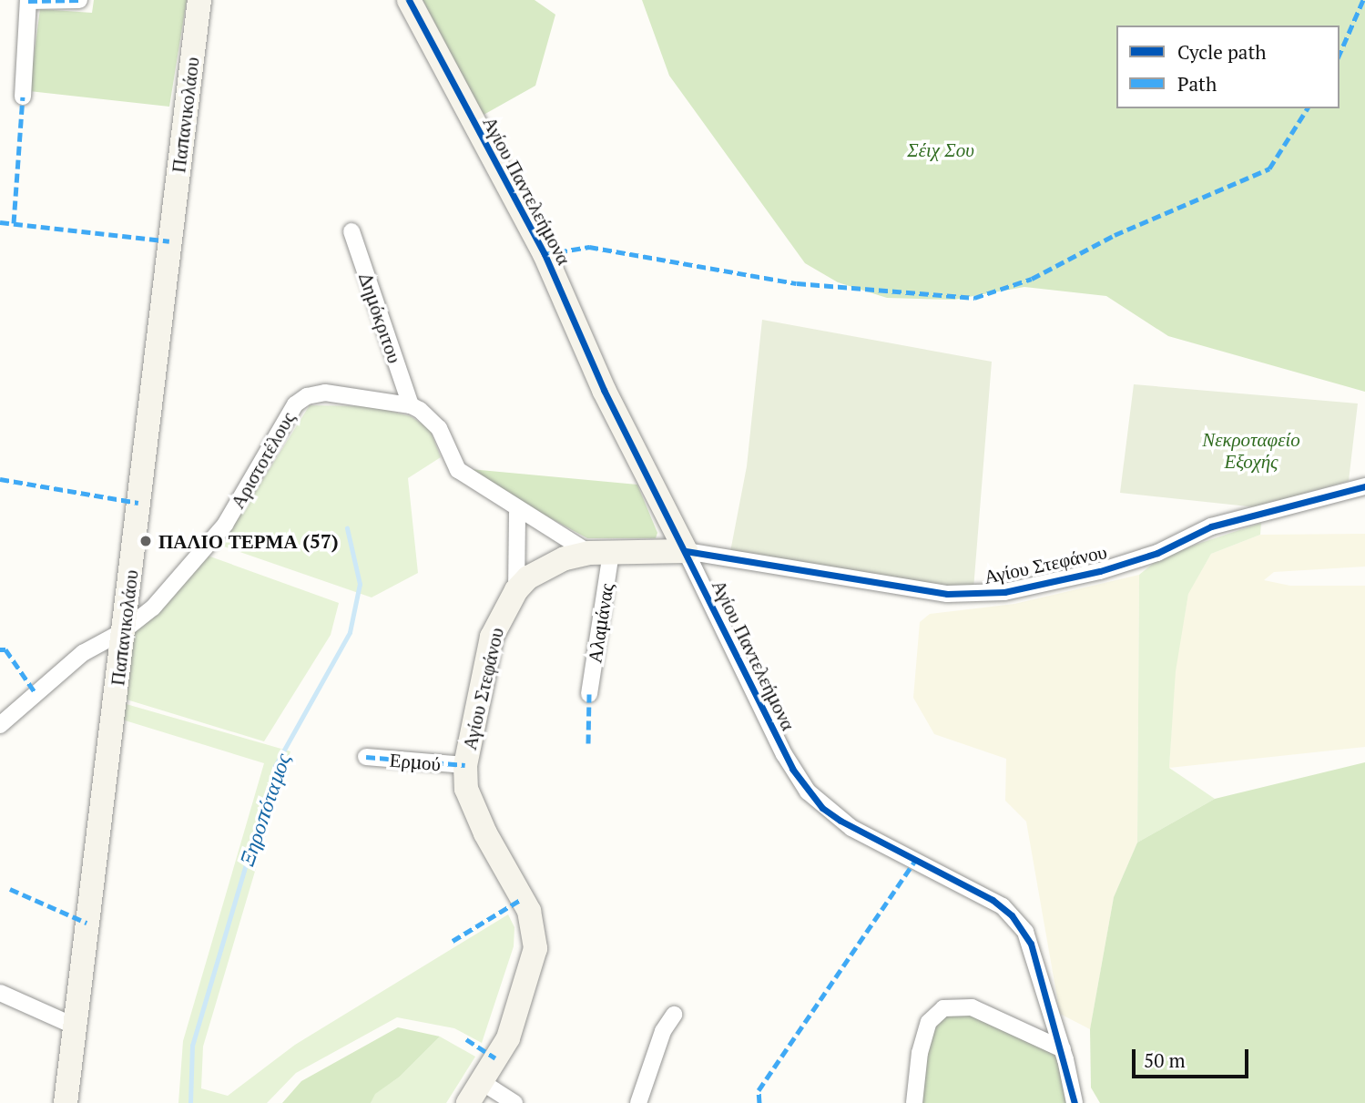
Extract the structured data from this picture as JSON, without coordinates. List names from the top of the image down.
{
  "streets": {
    "street": [
      "Παπανικολάου",
      "Αγίου Παντελεήμονα",
      "Δημόκριτου",
      "Αριστοτέλους",
      "Αγίου Στεφάνου",
      "Αλαμάνας",
      "Ερμού"
    ]
  },
  "crossings": [
    ["Παπανικολάου", "Αριστοτέλους"],
    ["Αγίου Παντελεήμονα", "Αγίου Στεφάνου"],
    ["Δημόκριτου", "Αριστοτέλους"],
    ["Αγίου Στεφάνου", "Αλαμάνας"],
    ["Αγίου Στεφάνου", "Ερμού"]
  ],
  "water": ["Ξηροπόταμος"],
  "parks": ["Σέιχ Σου", "Νεκροταφείο Εξοχής"],
  "places": ["ΠΑΛΙΟ ΤΕΡΜΑ (57)"],
  "legend": ["Cycle path", "Path"],
  "scale_bar": "50 m"
}
